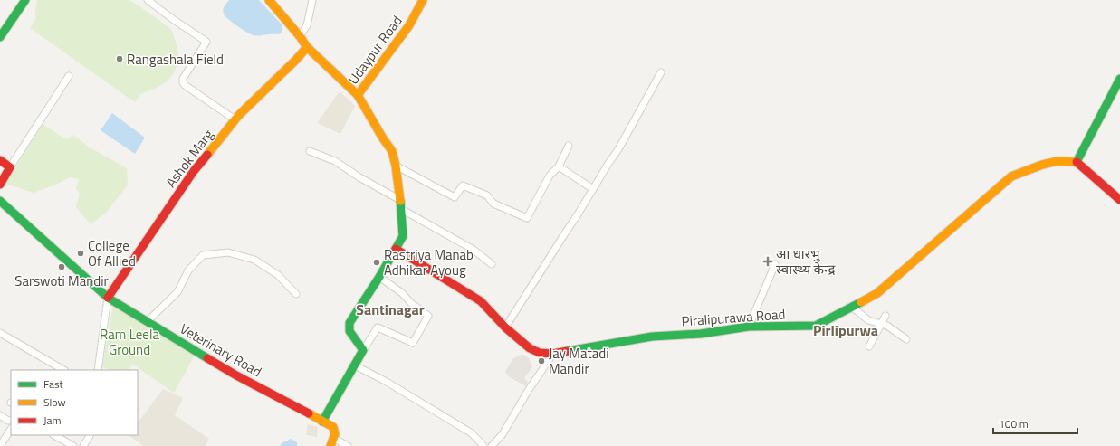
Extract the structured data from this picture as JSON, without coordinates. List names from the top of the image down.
{
  "streets": {
    "street": [
      "Udaypur Road",
      "Ashok Marg",
      "Piralipurawa Road",
      "Veterinary Road"
    ]
  },
  "crossings": [
    ["Ashok Marg", "Veterinary Road"]
  ],
  "districts": ["Santinagar", "Pirlipurwa"],
  "parks": ["Ram Leela Ground"],
  "places": {
    "other": [
      "Rangashala Field",
      "College Of Allied",
      "Rastriya Manab Adhikar Ayoug",
      "Sarswoti Mandir",
      "Jay Matadi Mandir"
    ],
    "health": ["आ धारभु स्वास्थ्य केन्द्र"]
  },
  "legend": ["Fast", "Slow", "Jam"],
  "scale_bar": "100 m"
}
